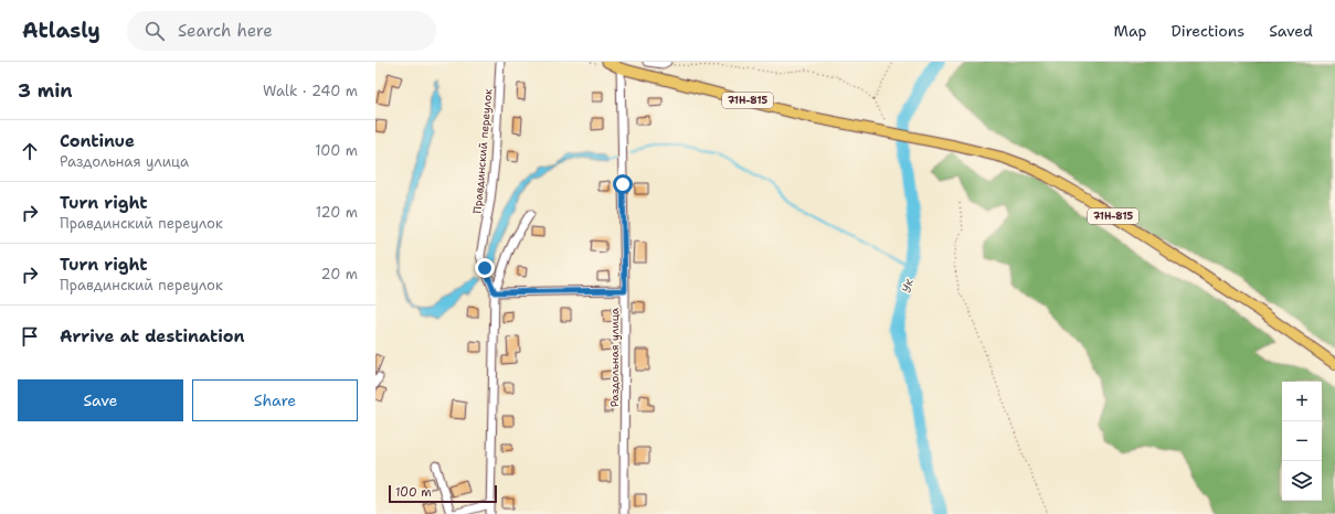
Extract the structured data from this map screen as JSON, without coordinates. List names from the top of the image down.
{
  "streets": {
    "main road": ["71Н-815"],
    "street": ["Правдинский переулок", "Раздольная улица"]
  },
  "crossings": [
    ["71Н-815", "Раздольная улица"]
  ],
  "water": ["Ук"],
  "scale_bar": "100 m",
  "page": {
    "header": "Atlasly",
    "search": "Search here",
    "nav": ["Map", "Directions", "Saved"],
    "heading": ["3 min", "Walk · 240 m"],
    "list": [
      ["Continue", "Раздольная улица", "100 m"],
      ["Turn right", "Правдинский переулок", "120 m"],
      ["Turn right", "Правдинский переулок", "20 m"],
      "Arrive at destination"
    ],
    "buttons": ["Save", "Share"],
    "map_buttons": ["+", "−"],
    "scale": "100 m"
  }
}
